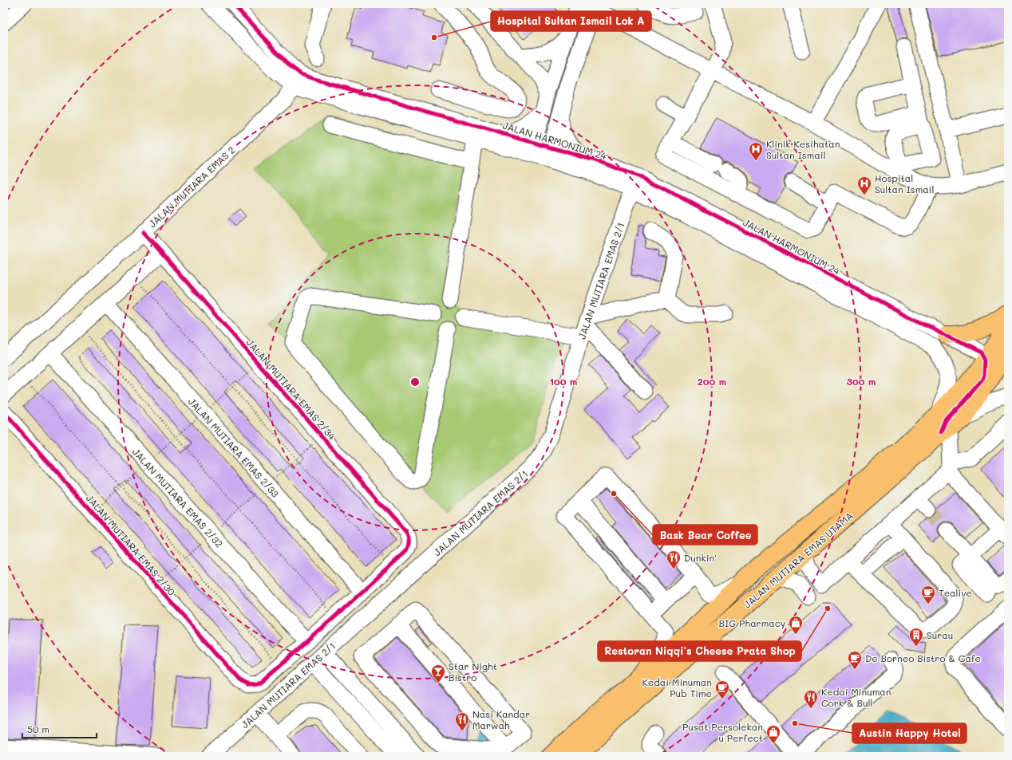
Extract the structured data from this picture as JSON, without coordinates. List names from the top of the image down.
{
  "streets": {
    "main road": ["JALAN MUTIARA EMAS UTAMA"],
    "street": [
      "JALAN HARMONIUM 24",
      "JALAN MUTIARA EMAS 2",
      "JALAN MUTIARA EMAS 2/1",
      "JALAN MUTIARA EMAS 2/34",
      "JALAN MUTIARA EMAS 2/33",
      "JALAN MUTIARA EMAS 2/32",
      "JALAN MUTIARA EMAS 2/30"
    ]
  },
  "crossings": [
    ["JALAN HARMONIUM 24", "JALAN MUTIARA EMAS 2"],
    ["JALAN HARMONIUM 24", "JALAN MUTIARA EMAS 2/1"],
    ["JALAN HARMONIUM 24", "JALAN MUTIARA EMAS UTAMA"],
    ["JALAN MUTIARA EMAS 2", "JALAN MUTIARA EMAS 2/34"]
  ],
  "places": {
    "other": [
      "Hospital Sultan Ismail Lok A",
      "Bask Bear Coffee",
      "Restoran Niqqi's Cheese Prata Shop",
      "Austin Happy Hotel"
    ],
    "hospital": ["Klinik Kesihatan Sultan Ismail", "Hospital Sultan Ismail"],
    "restaurant": ["Dunkin'", "Kedai Minuman Cork & Bull", "Nasi Kandar Marwah"],
    "cafe": ["Tealive", "De Borneo Bistro & Cafe", "Kedai Minuman Pub Time"],
    "shop": ["BIG Pharmacy", "Pusat Persolekan u Perfect"],
    "building": ["Surau"],
    "bar": ["Star Night Bistro"]
  },
  "scale_bar": "50 m",
  "rings": ["100 m", "200 m", "300 m"]
}
